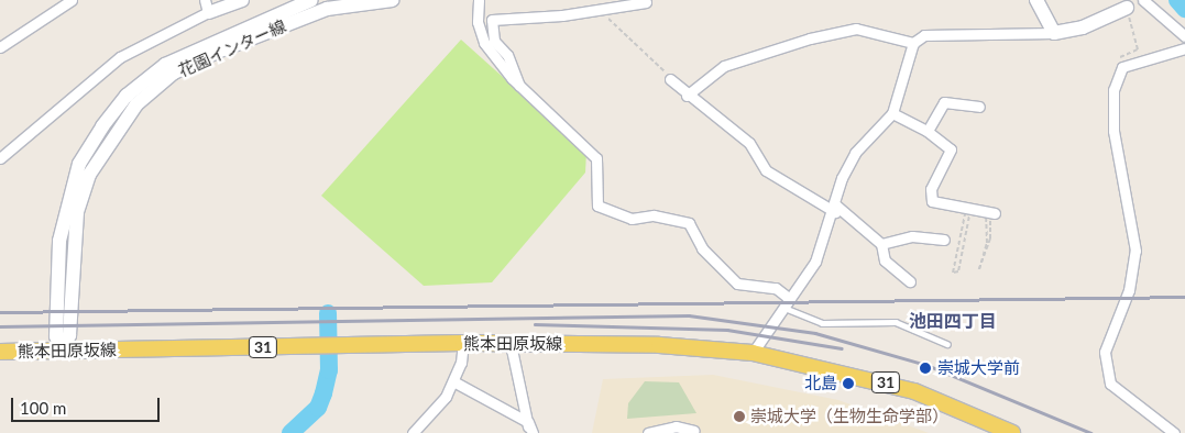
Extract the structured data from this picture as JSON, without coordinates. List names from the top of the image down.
{
  "streets": {
    "main road": ["花園インター線", "熊本田原坂線", "31"]
  },
  "crossings": [
    ["花園インター線", "熊本田原坂線"]
  ],
  "districts": ["池田四丁目"],
  "places": ["崇城大学前", "北島", "崇城大学（生物生命学部）"],
  "scale_bar": "100 m"
}
